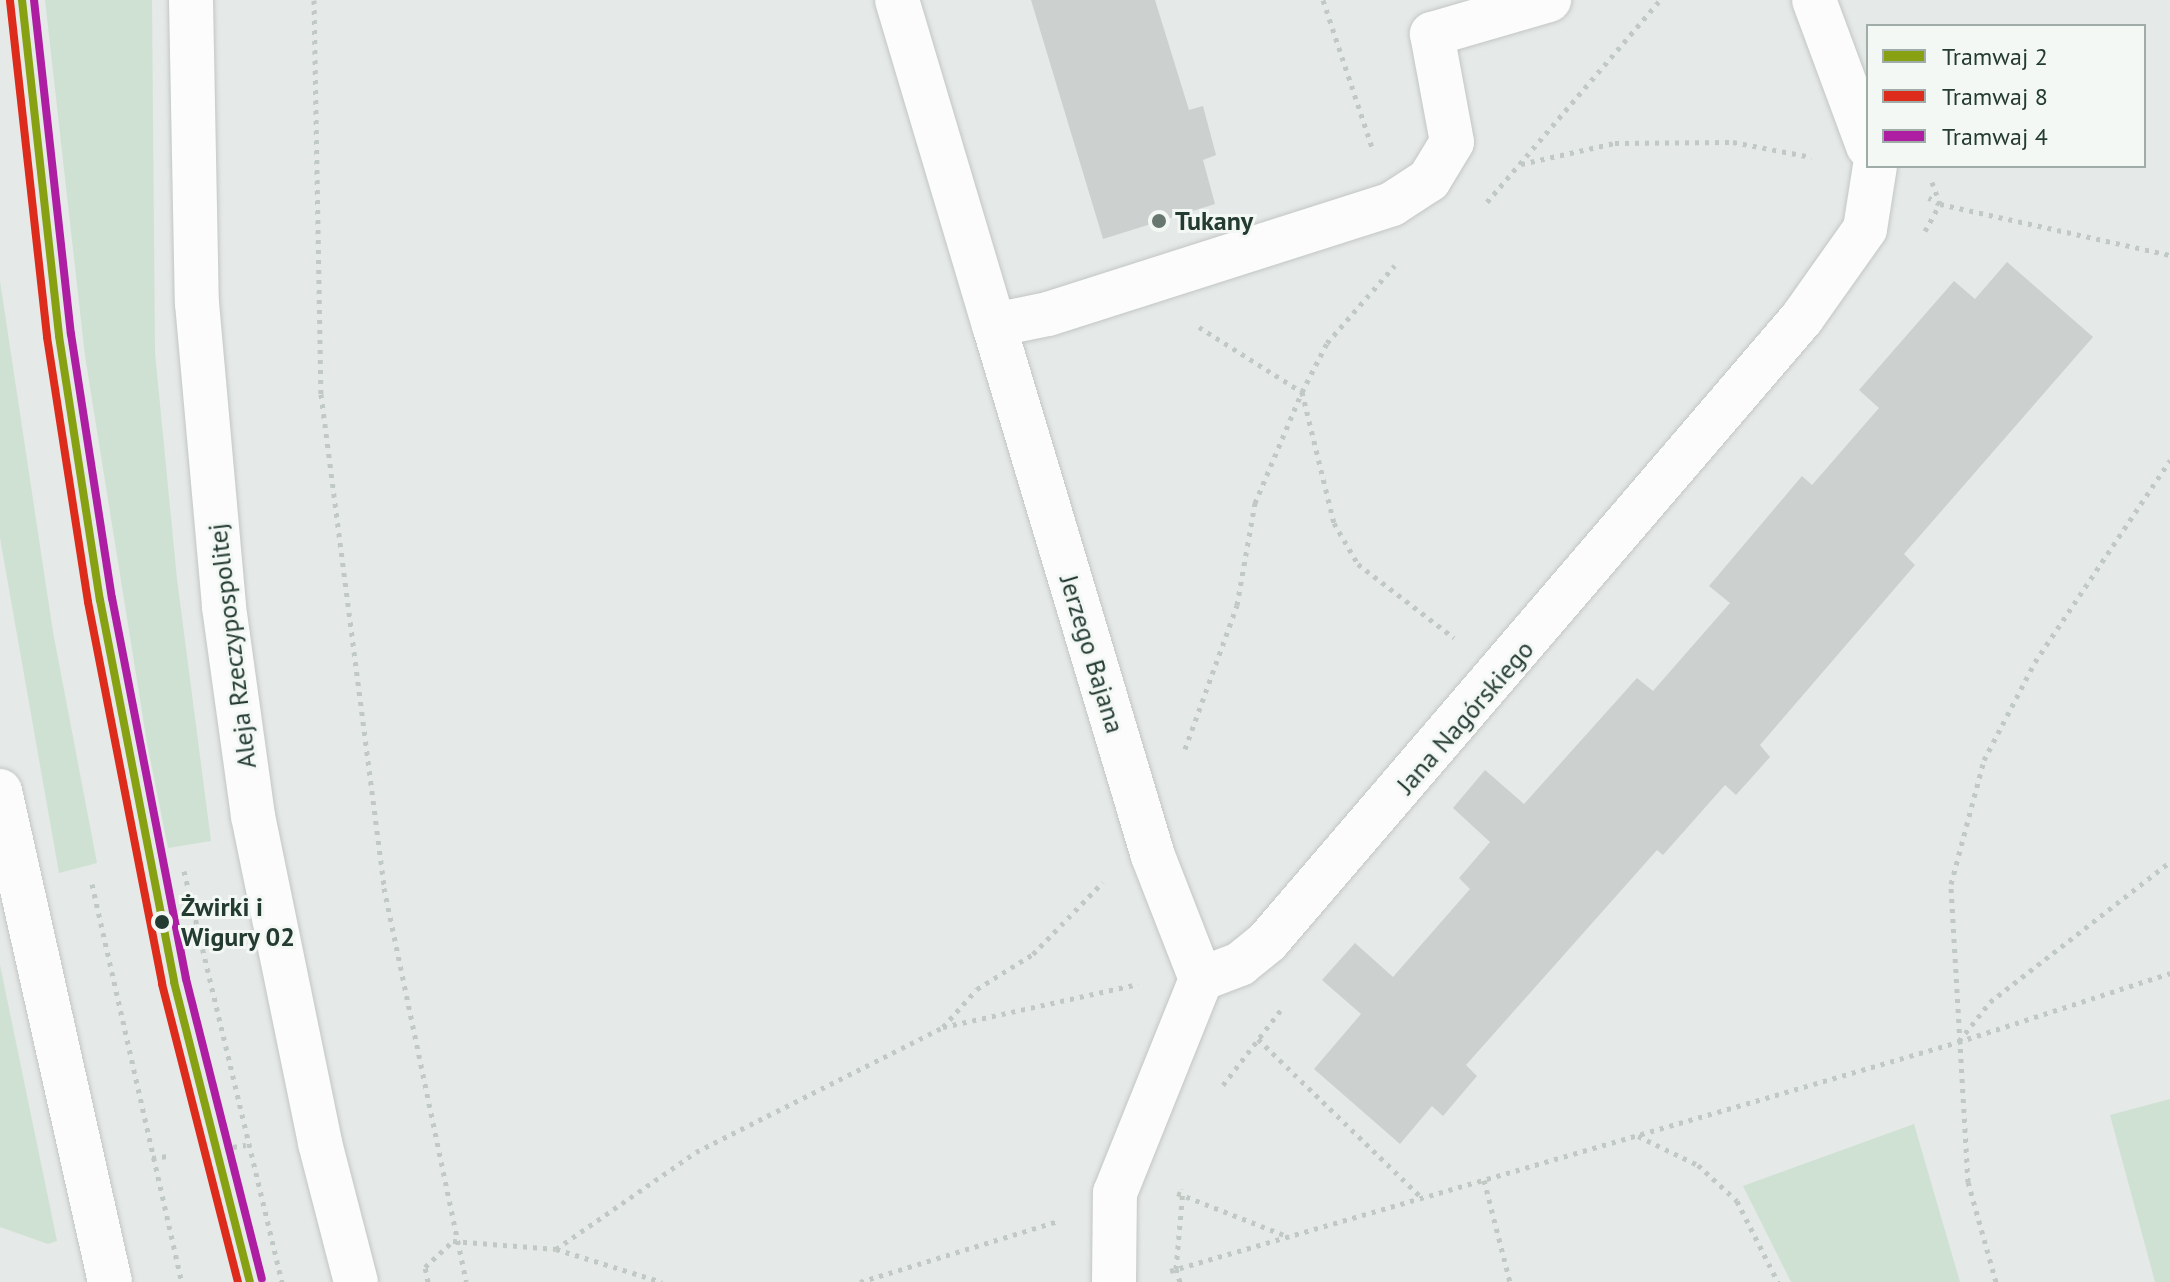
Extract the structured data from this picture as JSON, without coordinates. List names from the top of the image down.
{
  "streets": {
    "street": ["Aleja Rzeczypospolitej", "Jerzego Bajana", "Jana Nagórskiego"]
  },
  "crossings": [
    ["Jerzego Bajana", "Jana Nagórskiego"]
  ],
  "places": ["Tukany", "Żwirki i Wigury 02"],
  "lines": ["tram line 2", "tram line 4", "tram line 8"],
  "legend": ["Tramwaj 2", "Tramwaj 8", "Tramwaj 4"]
}
